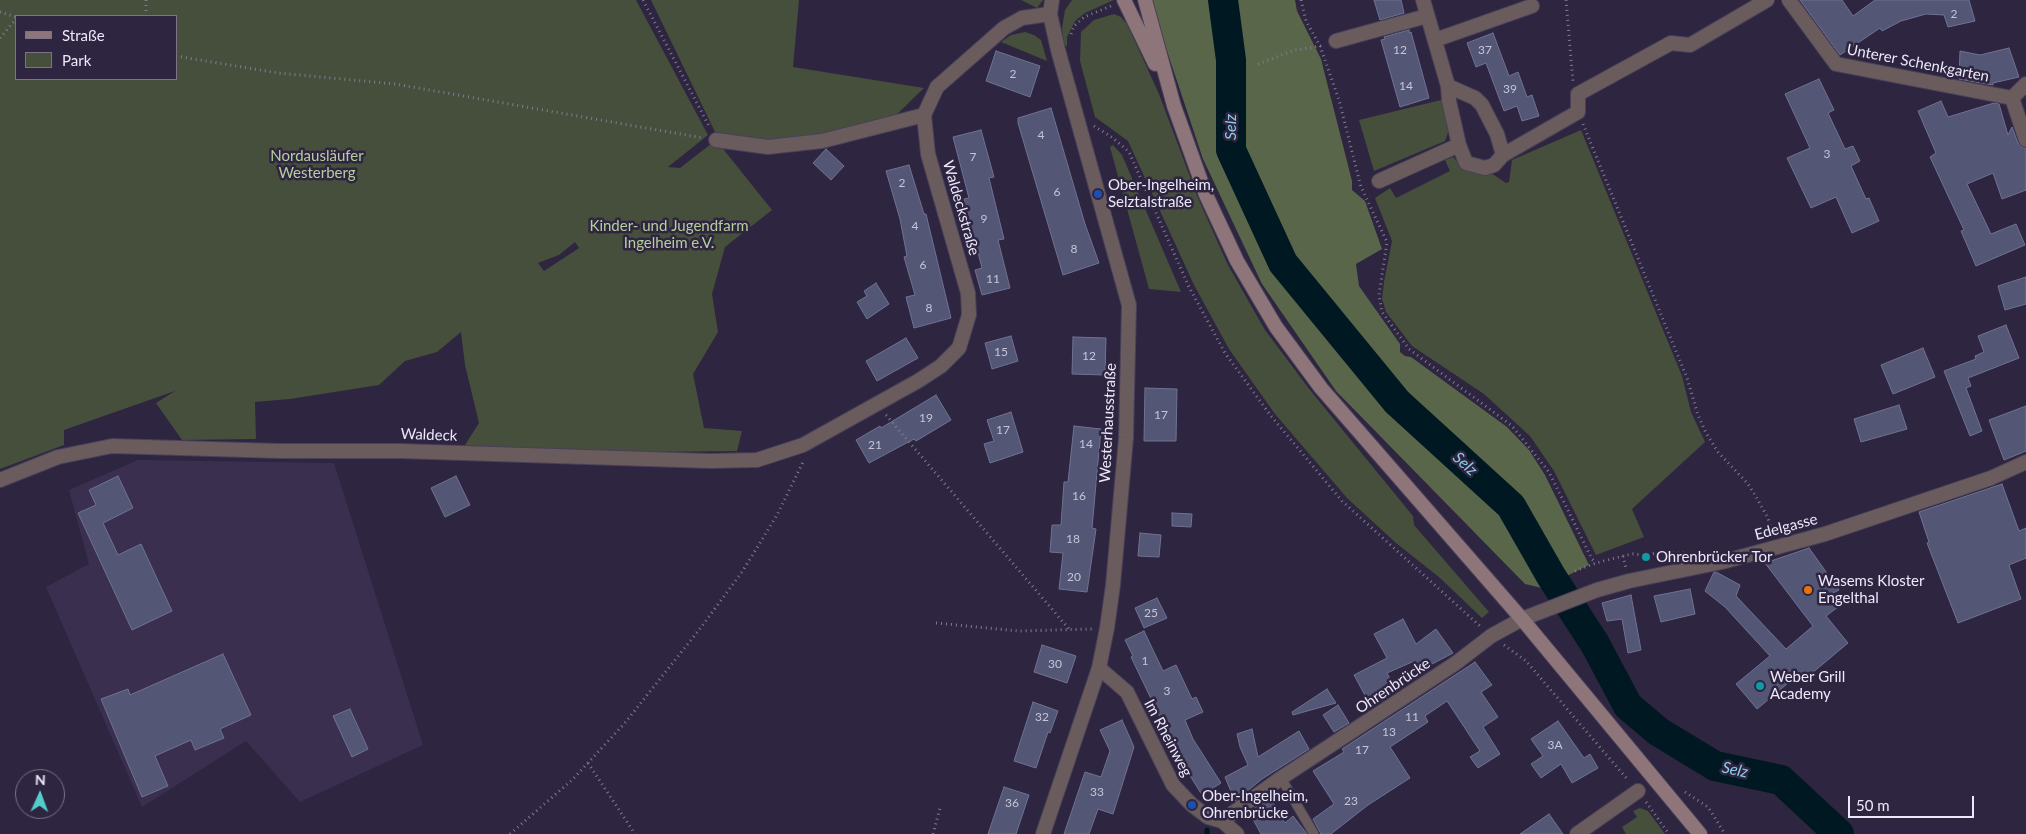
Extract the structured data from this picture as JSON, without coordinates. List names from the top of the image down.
{
  "streets": {
    "street": [
      "Unterer Schenkgarten",
      "Waldeckstraße",
      "Westerhausstraße",
      "Waldeck",
      "Edelgasse",
      "Ohrenbrücke",
      "Im Rheinweg"
    ]
  },
  "crossings": [
    ["Waldeckstraße", "Waldeck"],
    ["Westerhausstraße", "Im Rheinweg"],
    ["Edelgasse", "Ohrenbrücke"],
    ["Ohrenbrücke", "Im Rheinweg"]
  ],
  "water": ["Selz"],
  "parks": ["Nordausläufer Westerberg", "Kinder- und Jugendfarm Ingelheim e.V."],
  "places": [
    "Ober-Ingelheim, Selztalstraße",
    "Ohrenbrücker Tor",
    "Wasems Kloster Engelthal",
    "Weber Grill Academy",
    "Ober-Ingelheim, Ohrenbrücke"
  ],
  "house_numbers": [
    "2",
    "12",
    "37",
    "2",
    "14",
    "39",
    "4",
    "3",
    "7",
    "2",
    "6",
    "9",
    "4",
    "8",
    "6",
    "11",
    "8",
    "15",
    "12",
    "17",
    "19",
    "17",
    "14",
    "21",
    "16",
    "18",
    "20",
    "25",
    "1",
    "30",
    "3",
    "32",
    "11",
    "13",
    "3A",
    "17",
    "33",
    "23",
    "36"
  ],
  "legend": ["Straße", "Park"],
  "scale_bar": "50 m",
  "north": "top"
}
